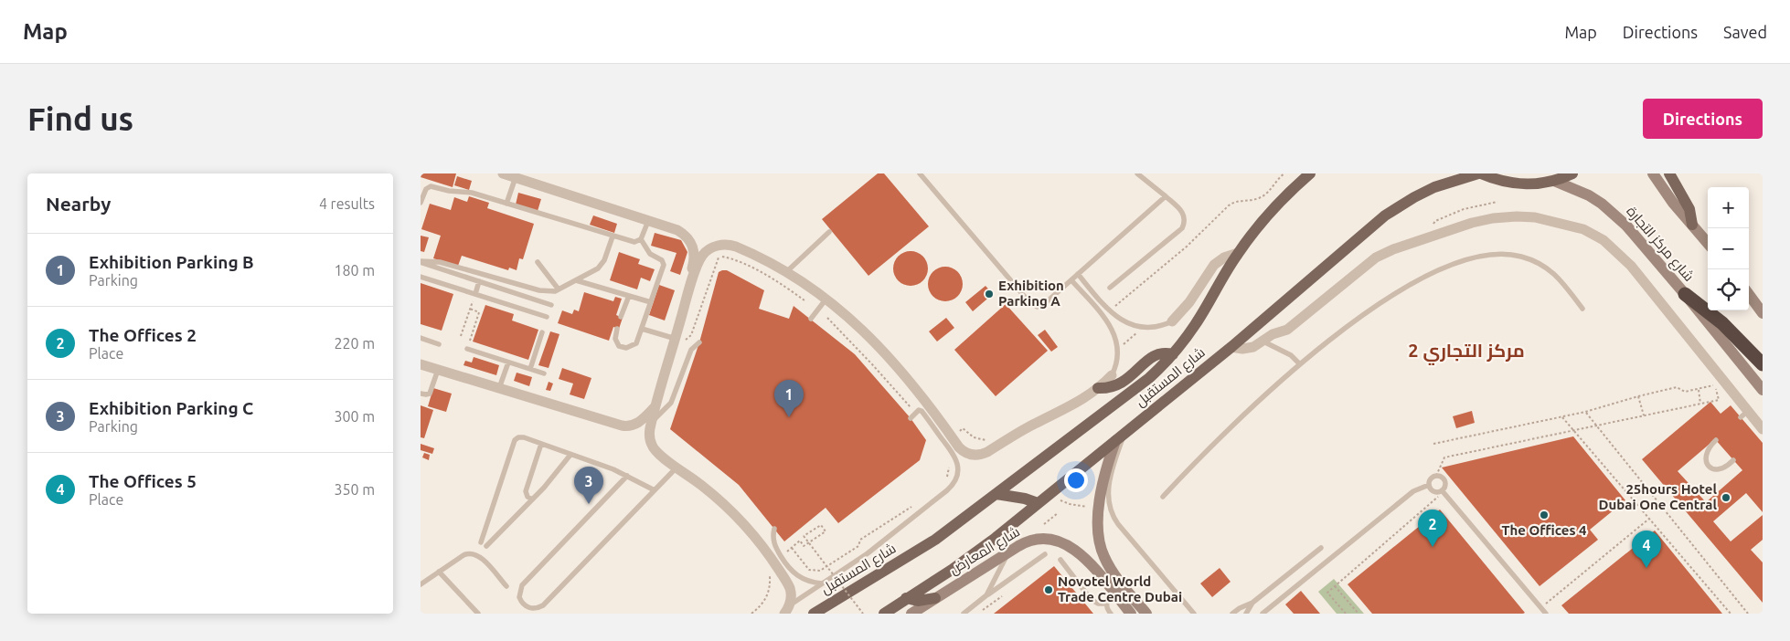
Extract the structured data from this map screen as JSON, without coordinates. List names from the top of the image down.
{
  "streets": {
    "main road": ["شارع المستقبل"],
    "street": ["شارع مركز التجارة", "شارع المعارض"]
  },
  "districts": ["مركز التجاري 2"],
  "places": [
    "Exhibition Parking A",
    "25hours Hotel Dubai One Central",
    "The Offices 4",
    "Novotel World Trade Centre Dubai"
  ],
  "page": {
    "header": "Map",
    "nav": ["Map", "Directions", "Saved"],
    "buttons": "Directions",
    "title": "Find us",
    "heading": ["Nearby", "4 results"],
    "map_buttons": ["+", "−"],
    "list": [
      {
        "mark": "1",
        "name": "Exhibition Parking B",
        "note": "Parking",
        "value": "180 m"
      },
      {
        "mark": "2",
        "name": "The Offices 2",
        "note": "Place",
        "value": "220 m"
      },
      {
        "mark": "3",
        "name": "Exhibition Parking C",
        "note": "Parking",
        "value": "300 m"
      },
      {
        "mark": "4",
        "name": "The Offices 5",
        "note": "Place",
        "value": "350 m"
      }
    ],
    "pins": [
      "1",
      "3",
      "2",
      "4"
    ]
  }
}
